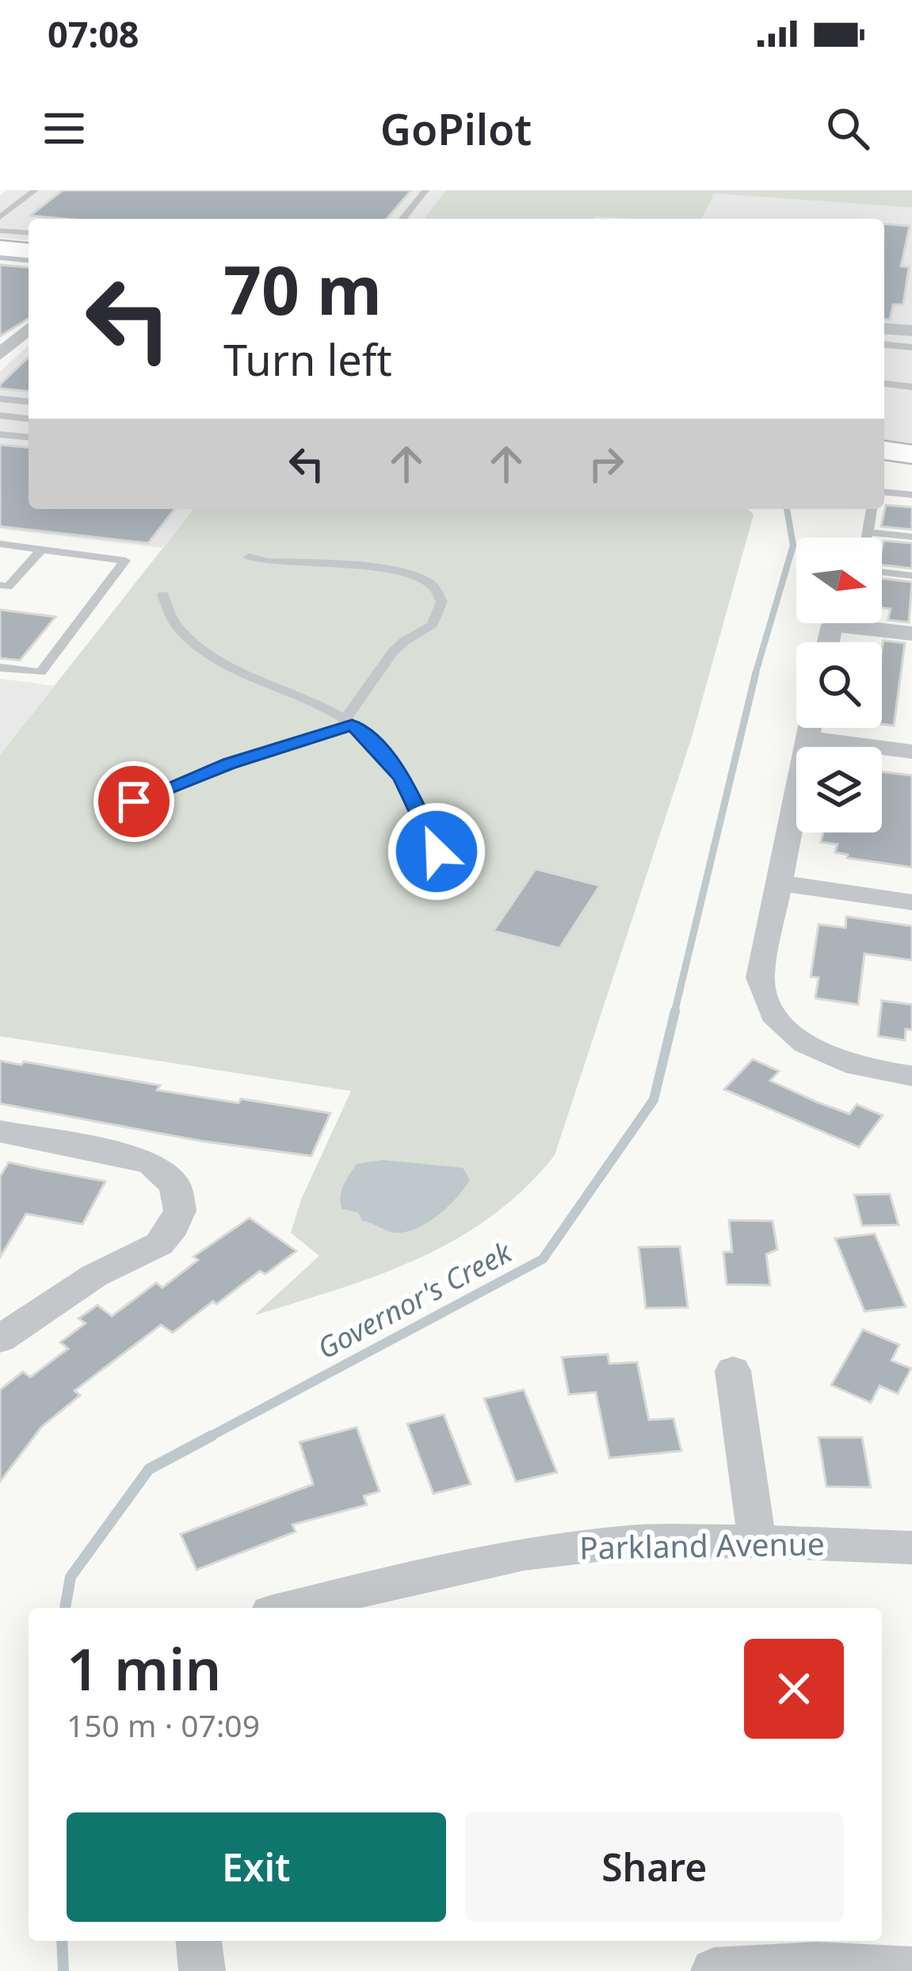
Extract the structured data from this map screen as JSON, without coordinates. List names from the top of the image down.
{
  "streets": {
    "street": ["Parkland Avenue"]
  },
  "water": ["Governor's Creek"],
  "north": "right",
  "page": {
    "status": "07:08",
    "header": "GoPilot",
    "turn": ["70 m", "Turn left"],
    "heading": ["1 min", "150 m · 07:09"],
    "buttons": ["Exit", "Share"]
  }
}
